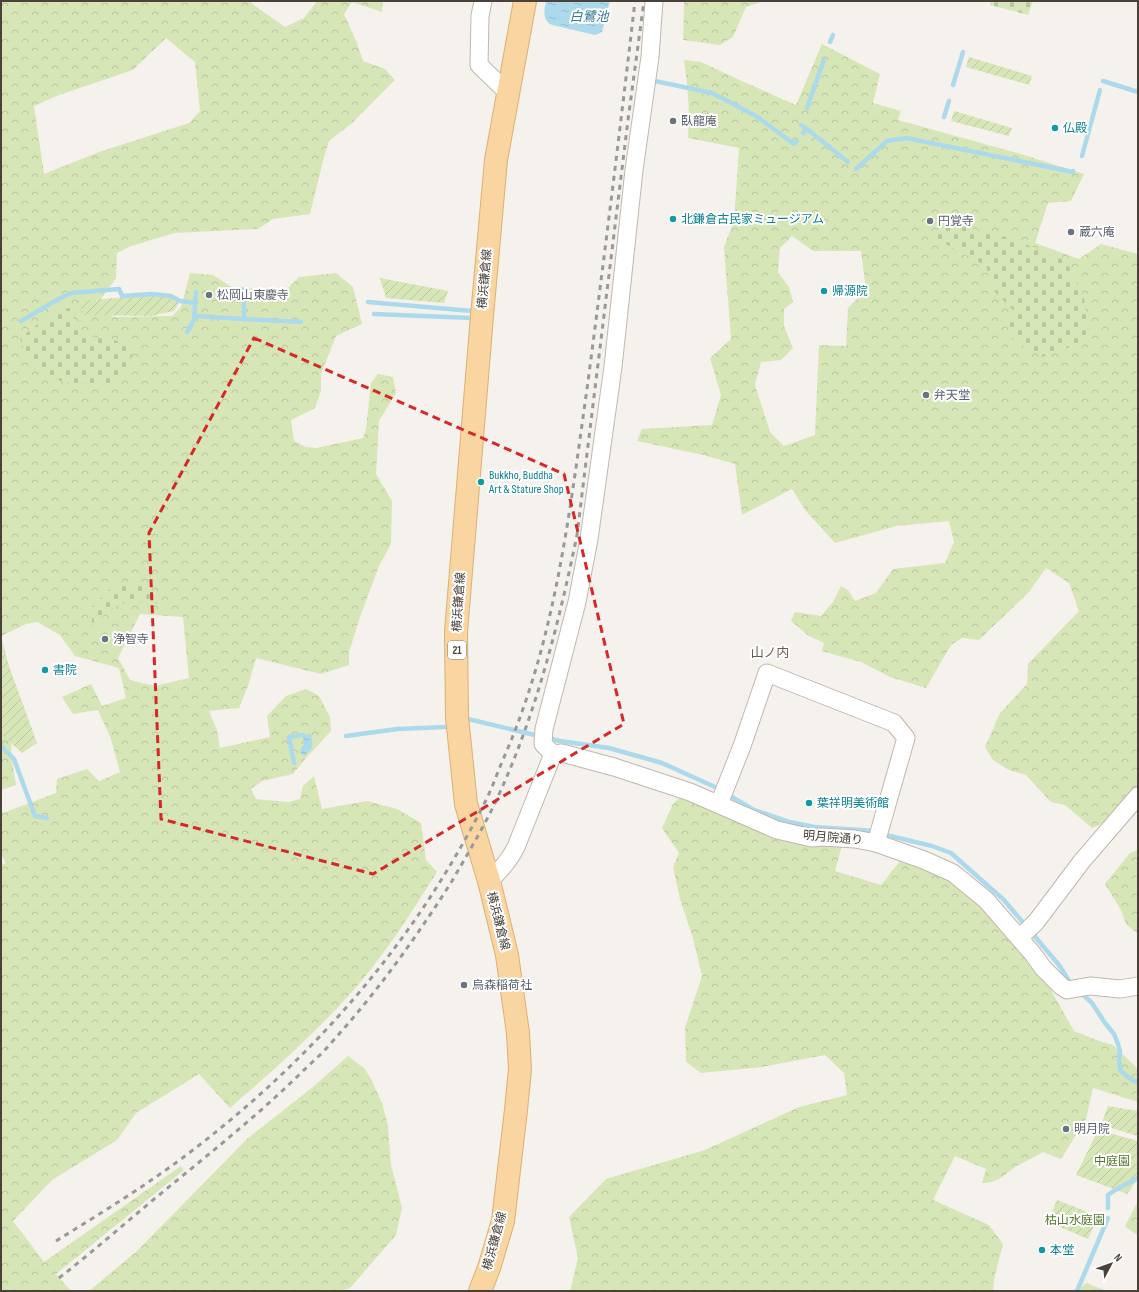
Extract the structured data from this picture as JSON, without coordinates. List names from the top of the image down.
{
  "streets": {
    "main road": ["横浜鎌倉線", "21"],
    "street": ["明月院通り"]
  },
  "districts": ["山ノ内"],
  "water": ["白鷺池"],
  "parks": ["中庭園", "枯山水庭園"],
  "places": [
    "臥龍庵",
    "仏殿",
    "北鎌倉古民家ミュージアム",
    "円覚寺",
    "蔵六庵",
    "帰源院",
    "松岡山東慶寺",
    "弁天堂",
    "Bukkho, Buddha Art & Stature Shop",
    "浄智寺",
    "書院",
    "葉祥明美術館",
    "烏森稲荷社",
    "明月院",
    "本堂"
  ],
  "north": "top right"
}
